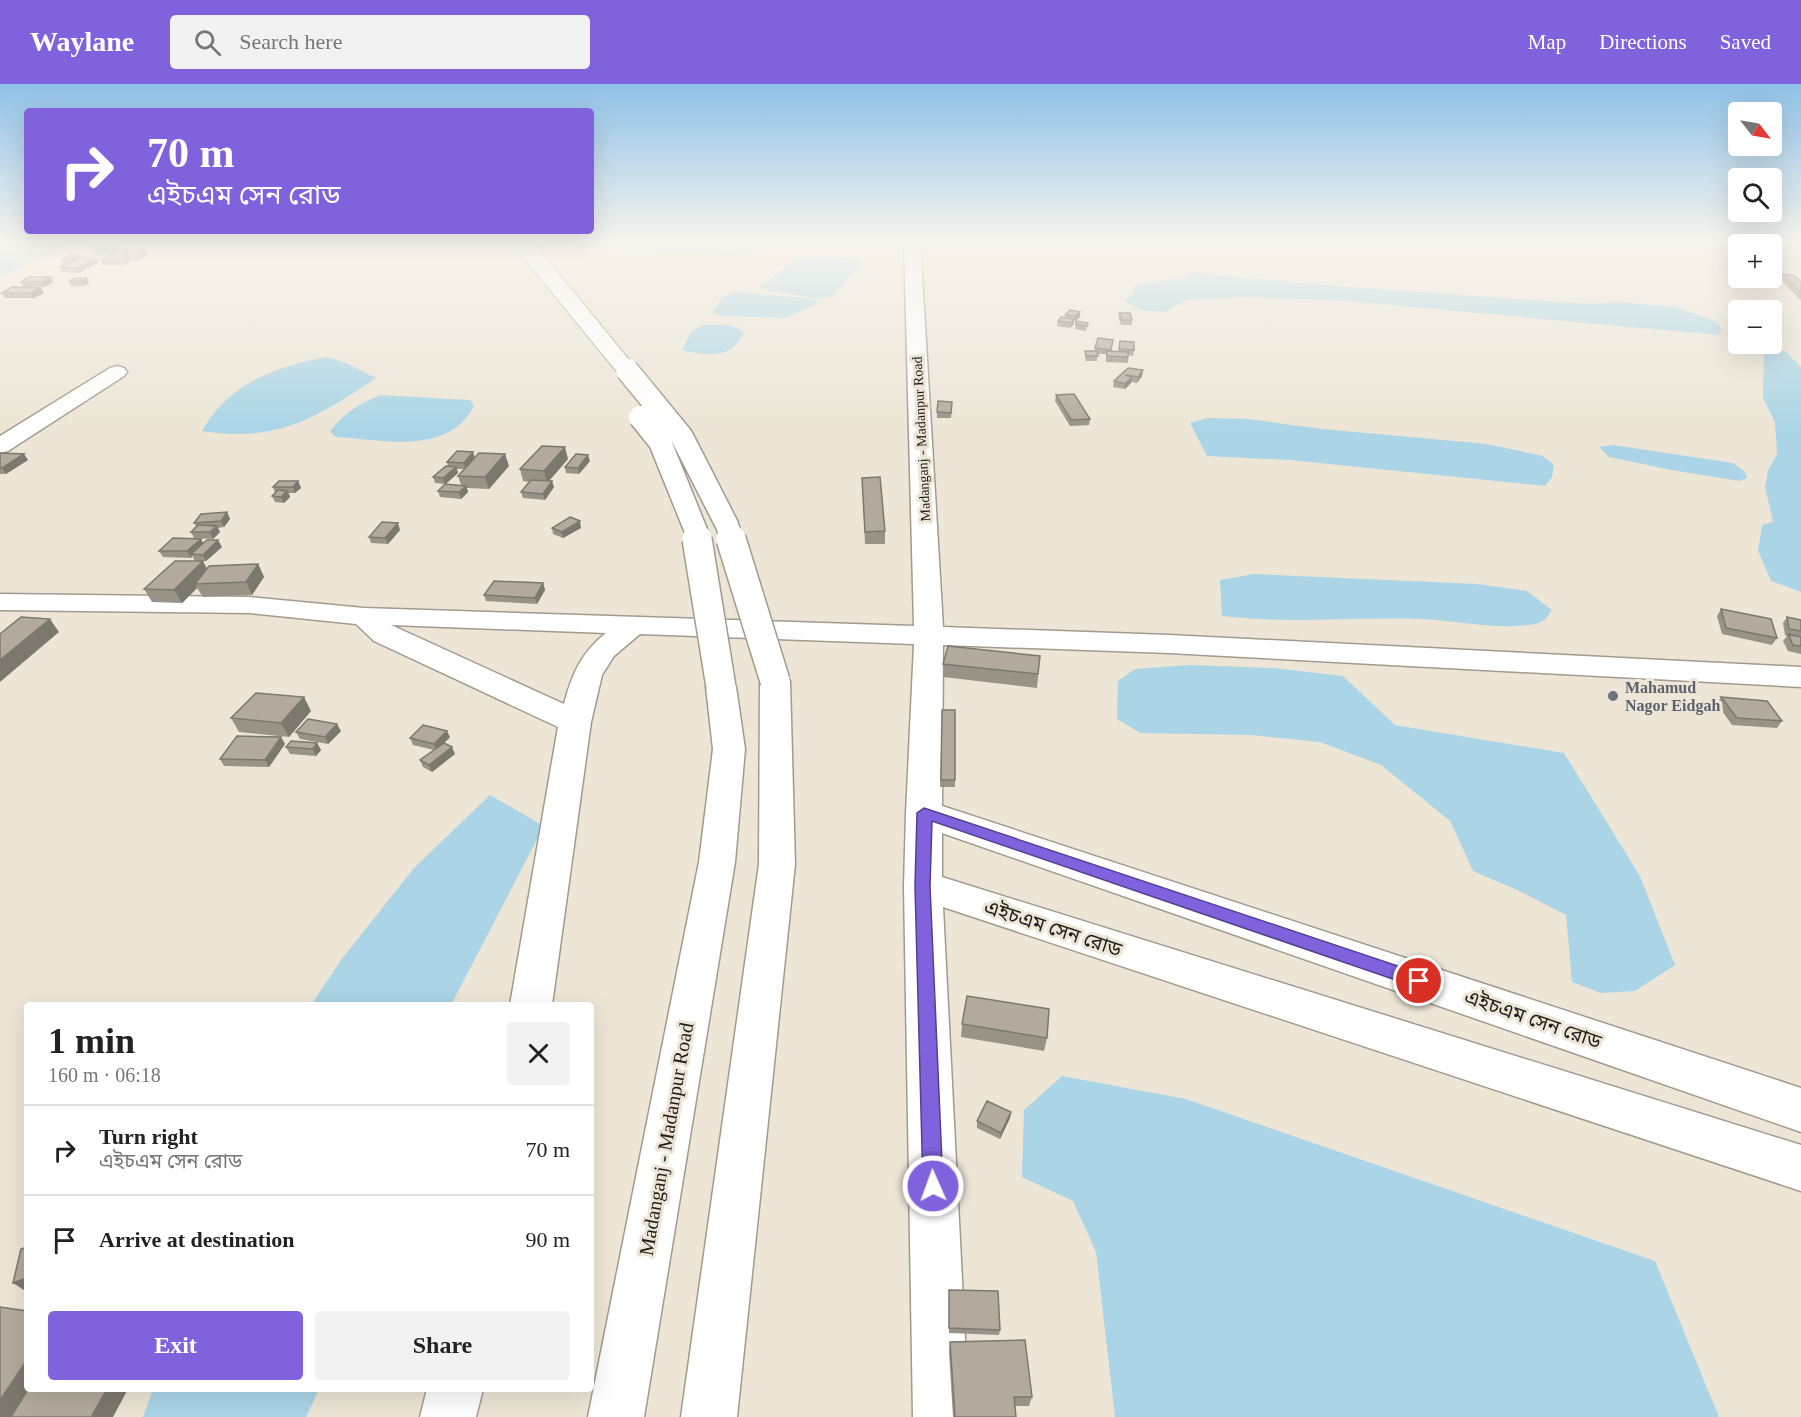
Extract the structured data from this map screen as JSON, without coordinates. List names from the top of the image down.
{
  "streets": {
    "main road": ["Madanganj - Madanpur Road", "এইচএম সেন রোড"]
  },
  "crossings": [
    ["Madanganj - Madanpur Road", "এইচএম সেন রোড"]
  ],
  "places": ["Mahamud Nagor Eidgah"],
  "north": "bottom right",
  "page": {
    "header": "Waylane",
    "search": "Search here",
    "nav": ["Map", "Directions", "Saved"],
    "map_buttons": ["+", "−"],
    "turn": ["70 m", "এইচএম সেন রোড"],
    "heading": ["1 min", "160 m · 06:18"],
    "list": [
      {
        "name": "Turn right",
        "note": "এইচএম সেন রোড",
        "value": "70 m"
      },
      {
        "name": "Arrive at destination",
        "value": "90 m"
      }
    ],
    "buttons": ["Exit", "Share"]
  }
}
